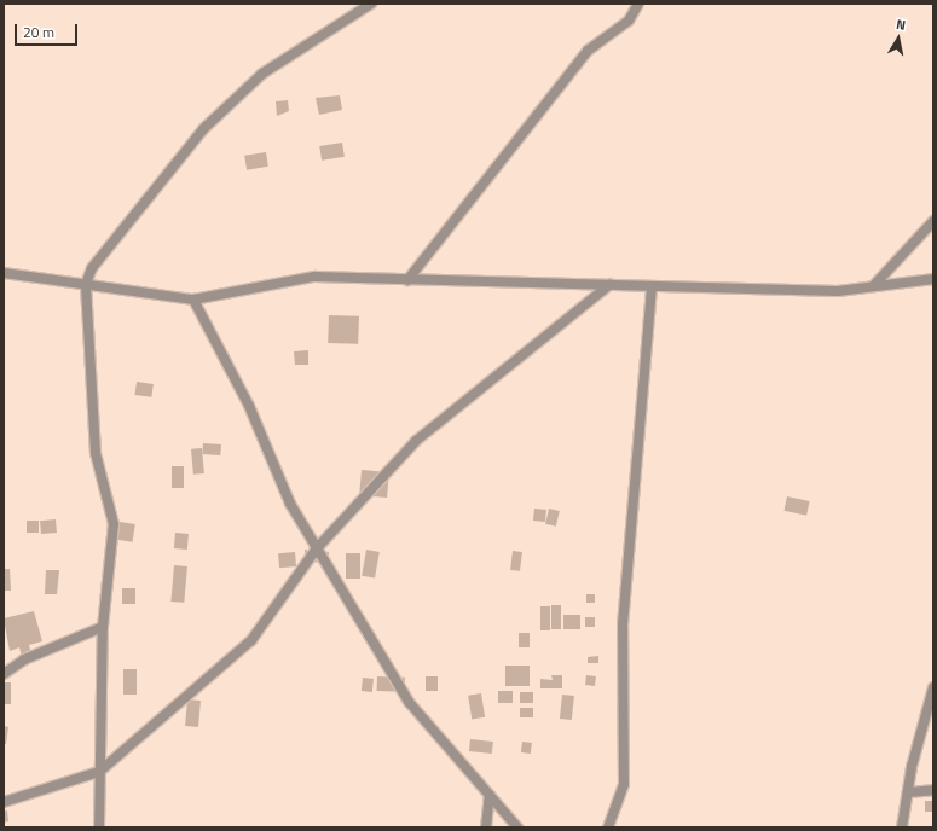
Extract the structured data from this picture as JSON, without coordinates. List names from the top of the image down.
{
  "scale_bar": "20 m",
  "north": "top"
}
